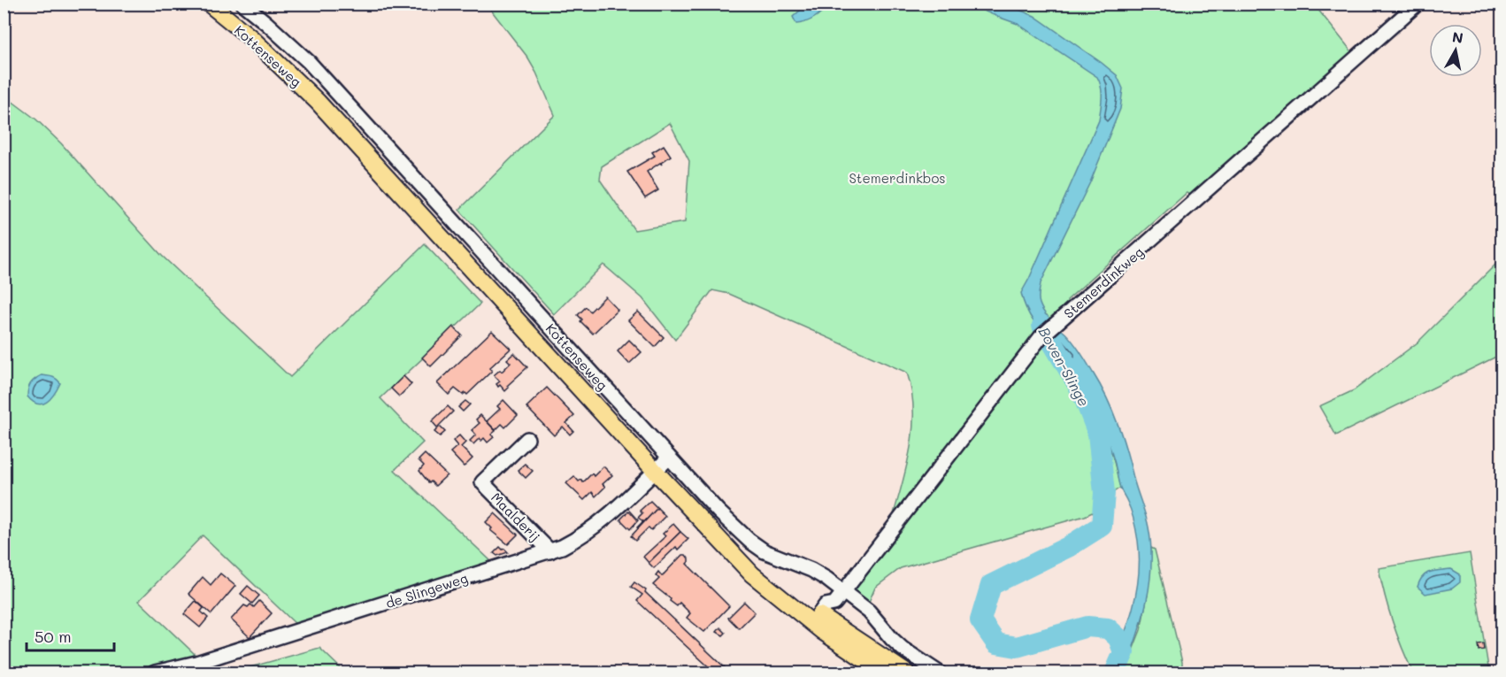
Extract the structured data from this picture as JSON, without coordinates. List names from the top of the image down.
{
  "streets": {
    "main road": ["Kottenseweg"],
    "street": ["Stemerdinkweg", "Maalderij", "de Slingeweg"]
  },
  "crossings": [
    ["Kottenseweg", "Stemerdinkweg"],
    ["Kottenseweg", "de Slingeweg"],
    ["Maalderij", "de Slingeweg"]
  ],
  "water": ["Boven-Slinge"],
  "parks": ["Stemerdinkbos"],
  "scale_bar": "50 m",
  "north": "top"
}
